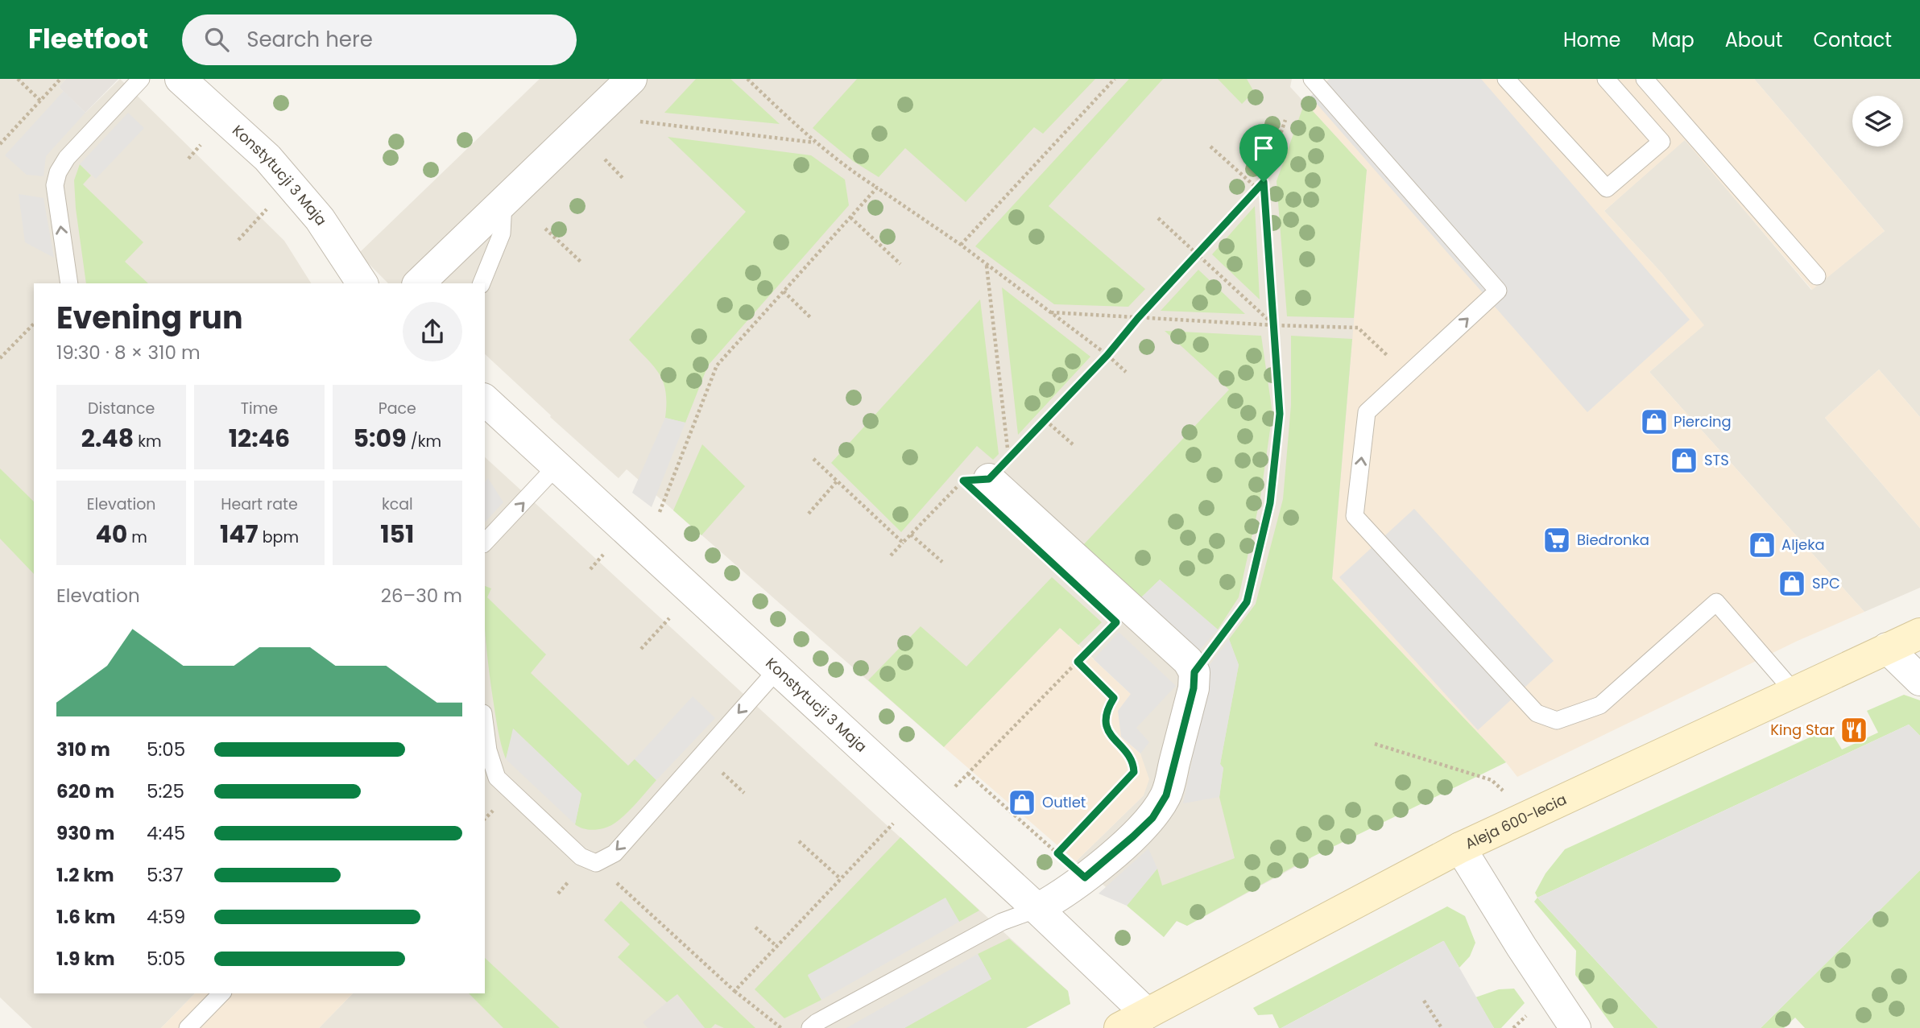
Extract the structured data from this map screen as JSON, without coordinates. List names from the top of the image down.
{
  "streets": {
    "main road": ["Aleja 600-lecia"],
    "street": ["Konstytucji 3 Maja"]
  },
  "crossings": [
    ["Konstytucji 3 Maja", "Aleja 600-lecia"]
  ],
  "places": {
    "shop": [
      "Piercing",
      "STS",
      "Aljeka",
      "SPC",
      "Outlet"
    ],
    "supermarket": ["Biedronka"],
    "restaurant": ["King Star"]
  },
  "page": {
    "header": "Fleetfoot",
    "search": "Search here",
    "nav": [
      "Home",
      "Map",
      "About",
      "Contact"
    ],
    "heading": ["Evening run", "19:30 · 8 × 310 m"],
    "stats": [
      ["Distance", "2.48 km"],
      ["Time", "12:46"],
      ["Pace", "5:09 /km"],
      ["Elevation", "40 m"],
      ["Heart rate", "147 bpm"],
      ["kcal", "151"]
    ],
    "chart": ["Elevation", "26–30 m"],
    "list": [
      {
        "name": "310 m",
        "note": "5:05"
      },
      {
        "name": "620 m",
        "note": "5:25"
      },
      {
        "name": "930 m",
        "note": "4:45"
      },
      {
        "name": "1.2 km",
        "note": "5:37"
      },
      {
        "name": "1.6 km",
        "note": "4:59"
      },
      {
        "name": "1.9 km",
        "note": "5:05"
      }
    ]
  }
}
